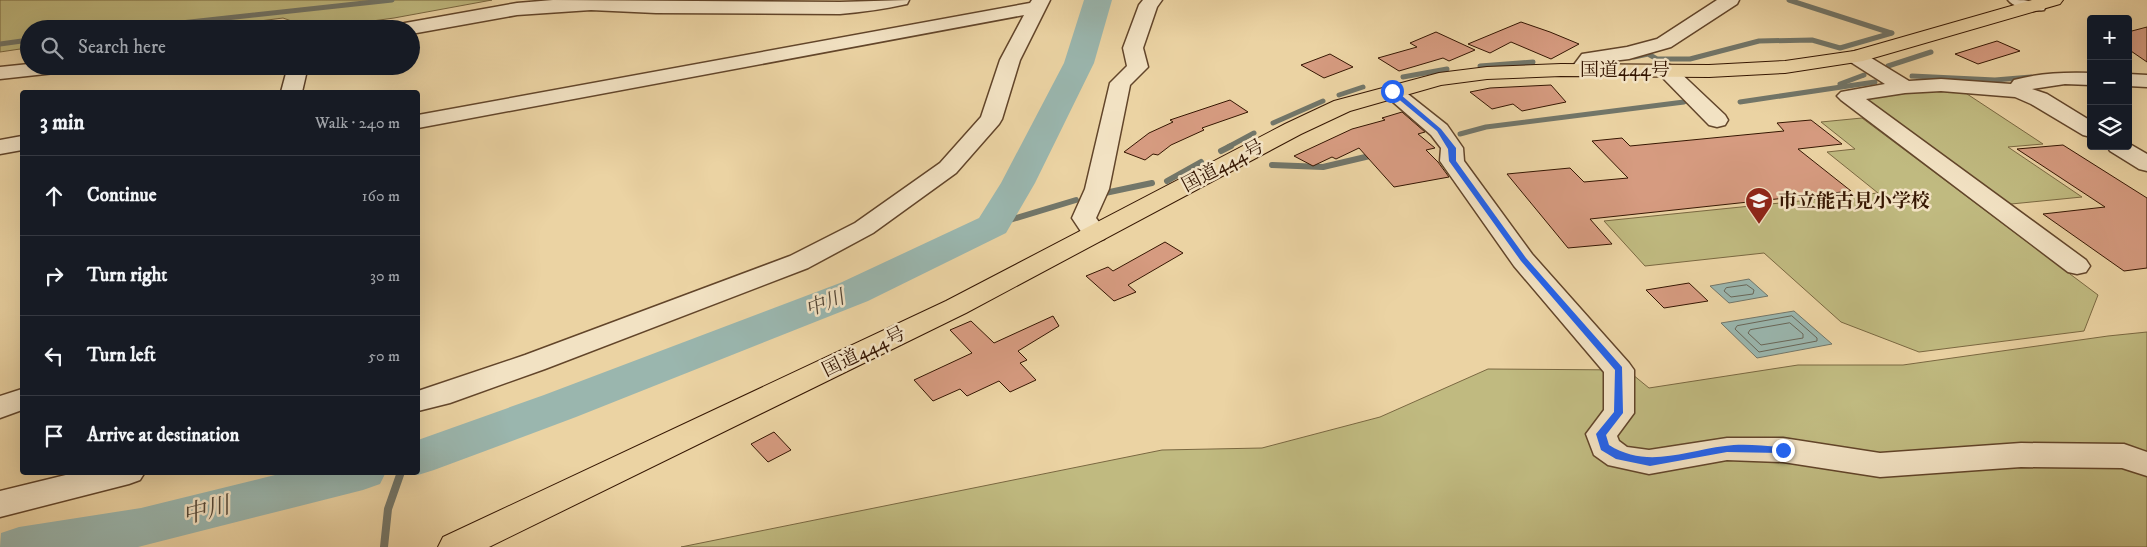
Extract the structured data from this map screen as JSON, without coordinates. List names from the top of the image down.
{
  "streets": {
    "highway": ["国道444号"]
  },
  "water": ["中川"],
  "places": {
    "school or university": ["市立能古見小学校"]
  },
  "page": {
    "map_buttons": ["+", "−"],
    "search": "Search here",
    "heading": ["3 min", "Walk · 240 m"],
    "list": [
      ["Continue", "160 m"],
      ["Turn right", "30 m"],
      ["Turn left", "50 m"],
      "Arrive at destination"
    ]
  }
}
